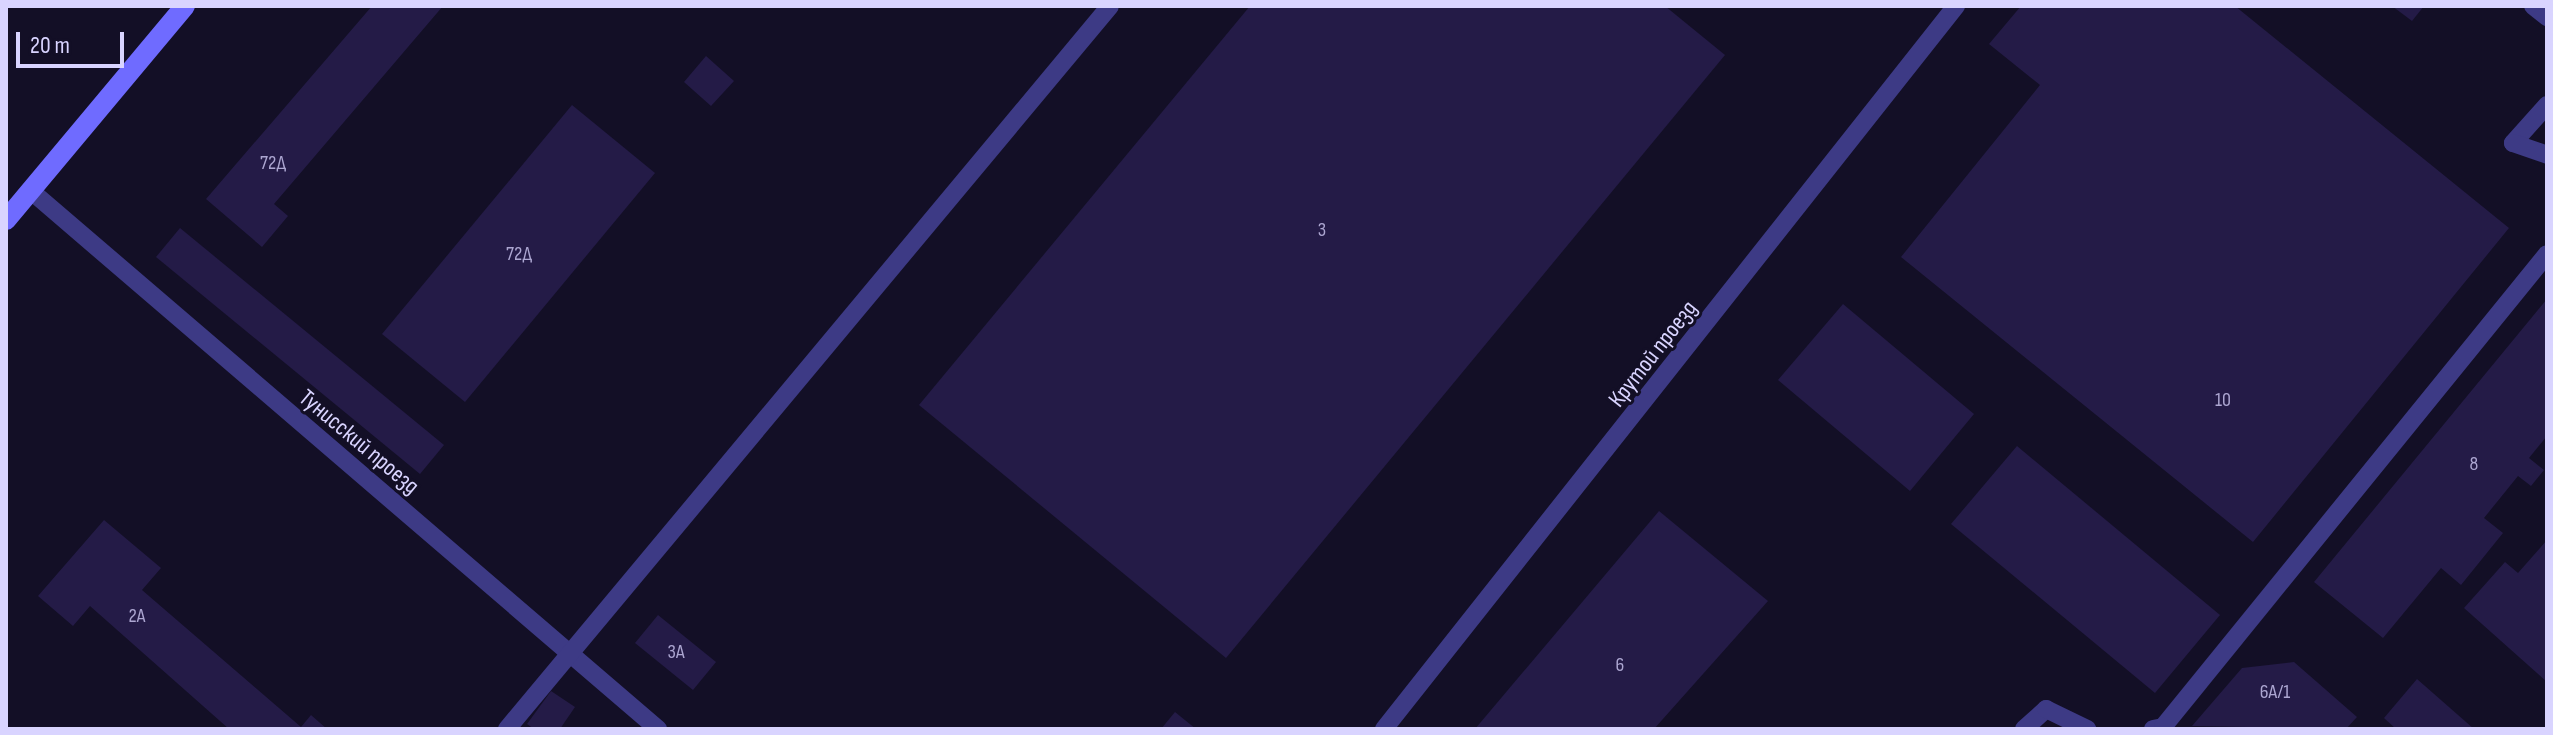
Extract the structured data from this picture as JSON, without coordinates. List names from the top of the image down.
{
  "streets": {
    "lane": ["Крутой проезд", "Тунисский проезд"]
  },
  "house_numbers": [
    "72Д",
    "3",
    "72Д",
    "10",
    "8",
    "2А",
    "3А",
    "6",
    "6А/1"
  ],
  "scale_bar": "20 m"
}
